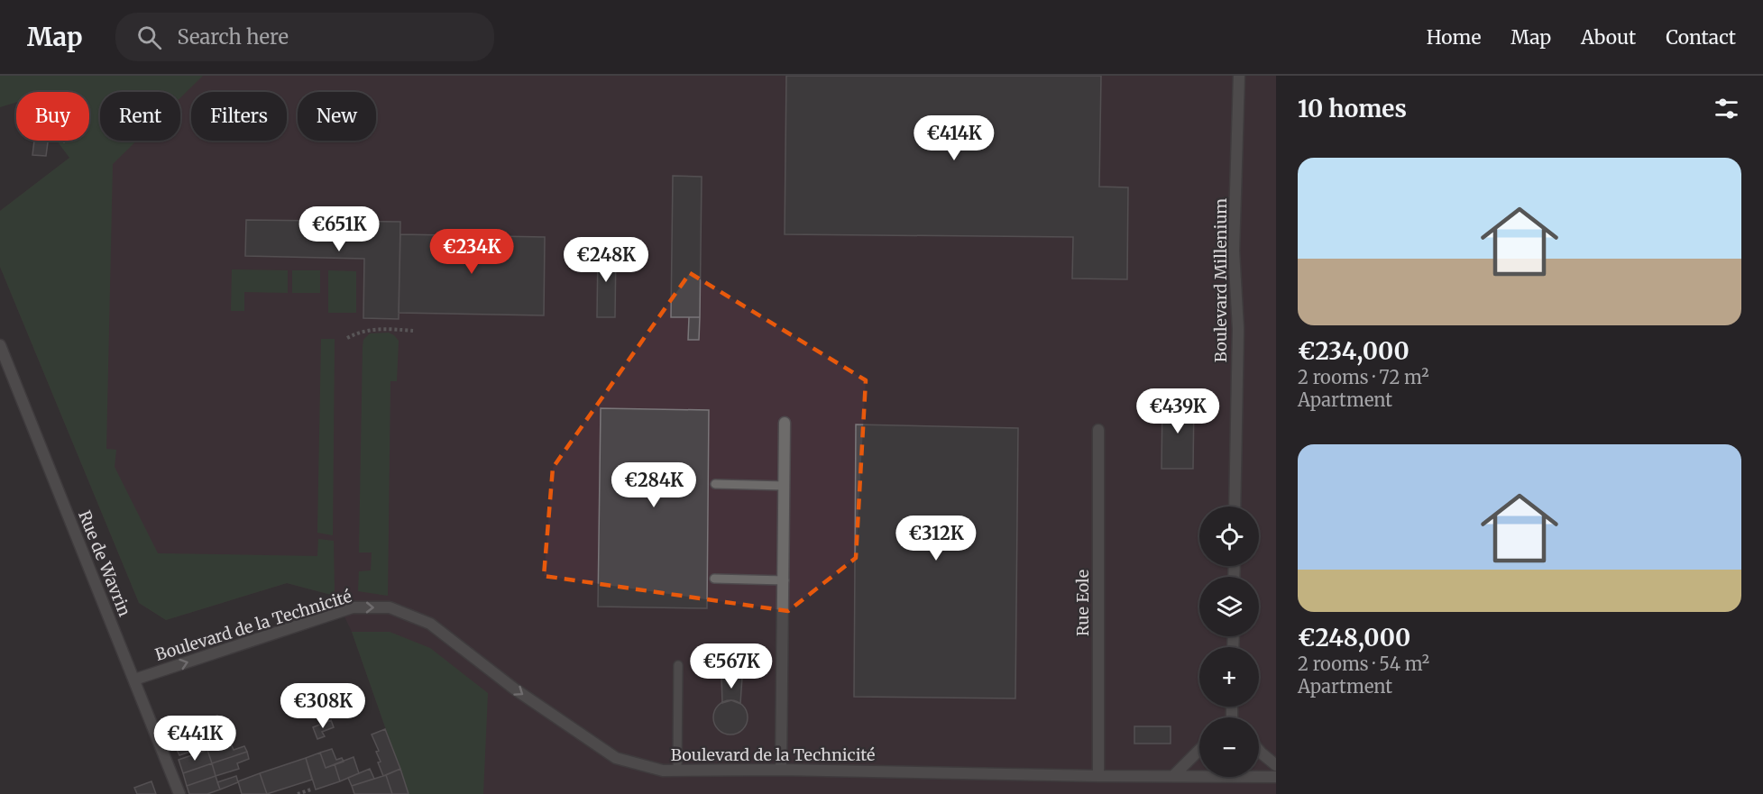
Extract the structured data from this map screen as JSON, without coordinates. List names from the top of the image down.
{
  "streets": {
    "street": [
      "Boulevard Millenium",
      "Rue de Wavrin",
      "Rue Eole",
      "Boulevard de la Technicité"
    ]
  },
  "crossings": [
    ["Rue de Wavrin", "Boulevard de la Technicité"],
    ["Rue Eole", "Boulevard de la Technicité"]
  ],
  "one_way": ["Boulevard de la Technicité"],
  "page": {
    "header": "Map",
    "search": "Search here",
    "nav": [
      "Home",
      "Map",
      "About",
      "Contact"
    ],
    "heading": "10 homes",
    "chip": [
      "Buy",
      "Rent",
      "Filters",
      "New"
    ],
    "price": [
      "€414K",
      "€651K",
      "€234K",
      "€248K",
      "€439K",
      "€284K",
      "€312K",
      "€567K",
      "€308K",
      "€441K"
    ],
    "list": [
      {
        "name": "€234,000",
        "note": "2 rooms · 72 m² · Apartment"
      },
      {
        "name": "€248,000",
        "note": "2 rooms · 54 m² · Apartment"
      }
    ],
    "map_buttons": ["+", "−"]
  }
}
